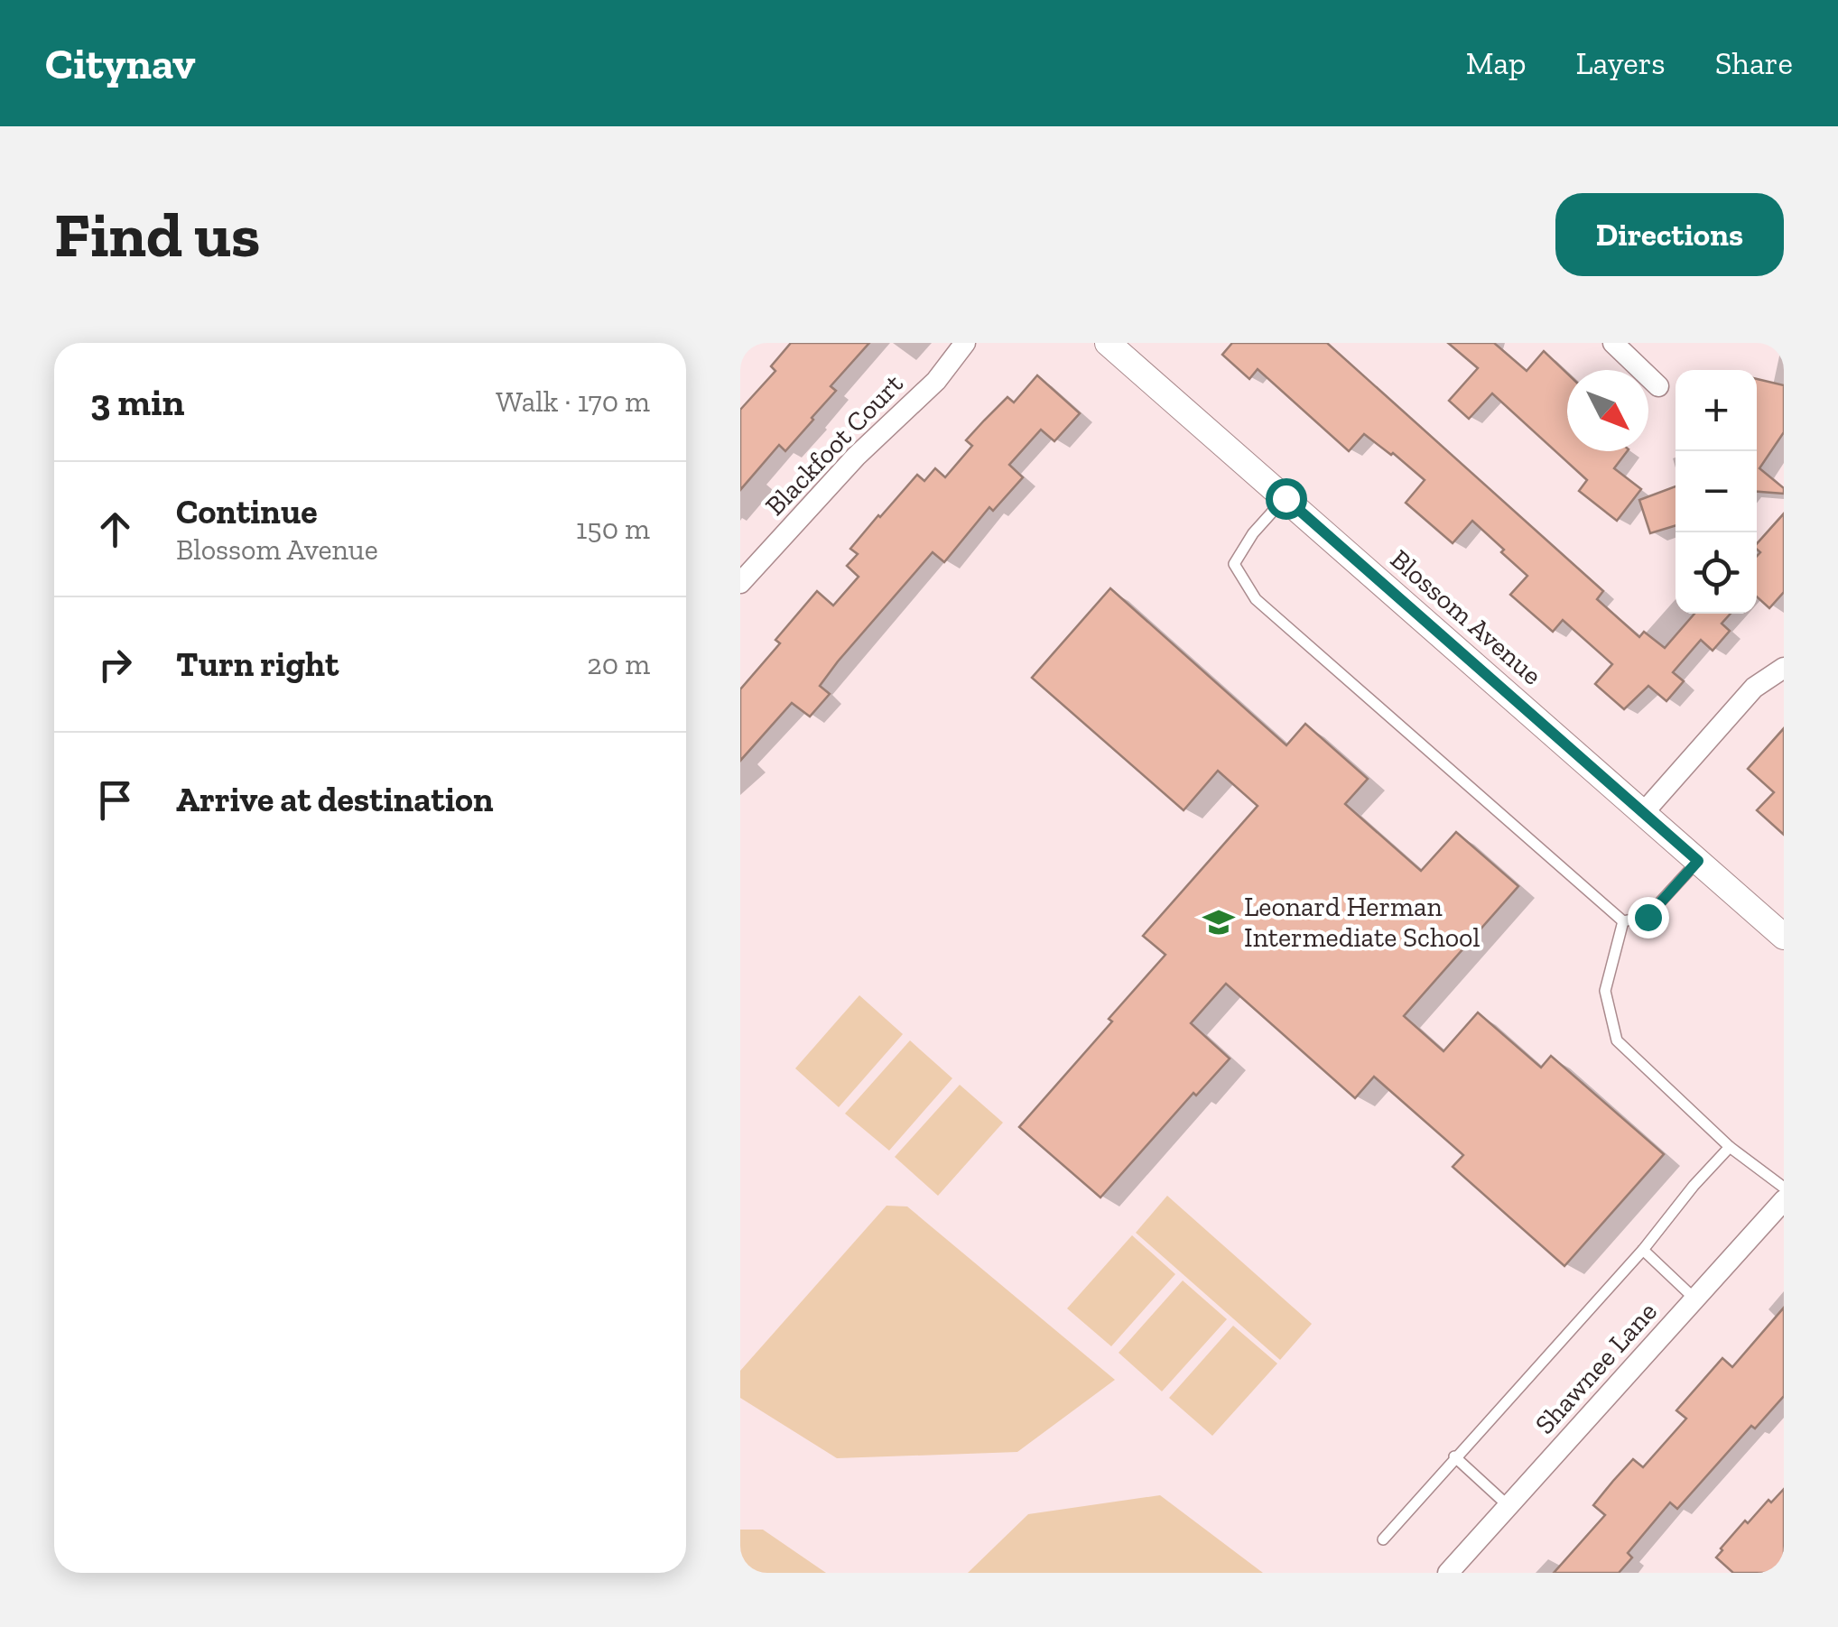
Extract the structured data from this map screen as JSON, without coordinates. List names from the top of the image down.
{
  "streets": {
    "street": ["Blackfoot Court", "Blossom Avenue", "Shawnee Lane"]
  },
  "places": {
    "school or university": ["Leonard Herman Intermediate School"]
  },
  "north": "bottom right",
  "page": {
    "header": "Citynav",
    "nav": ["Map", "Layers", "Share"],
    "buttons": "Directions",
    "title": "Find us",
    "heading": ["3 min", "Walk · 170 m"],
    "map_buttons": ["+", "−"],
    "list": [
      ["Continue", "Blossom Avenue", "150 m"],
      ["Turn right", "20 m"],
      "Arrive at destination"
    ]
  }
}
